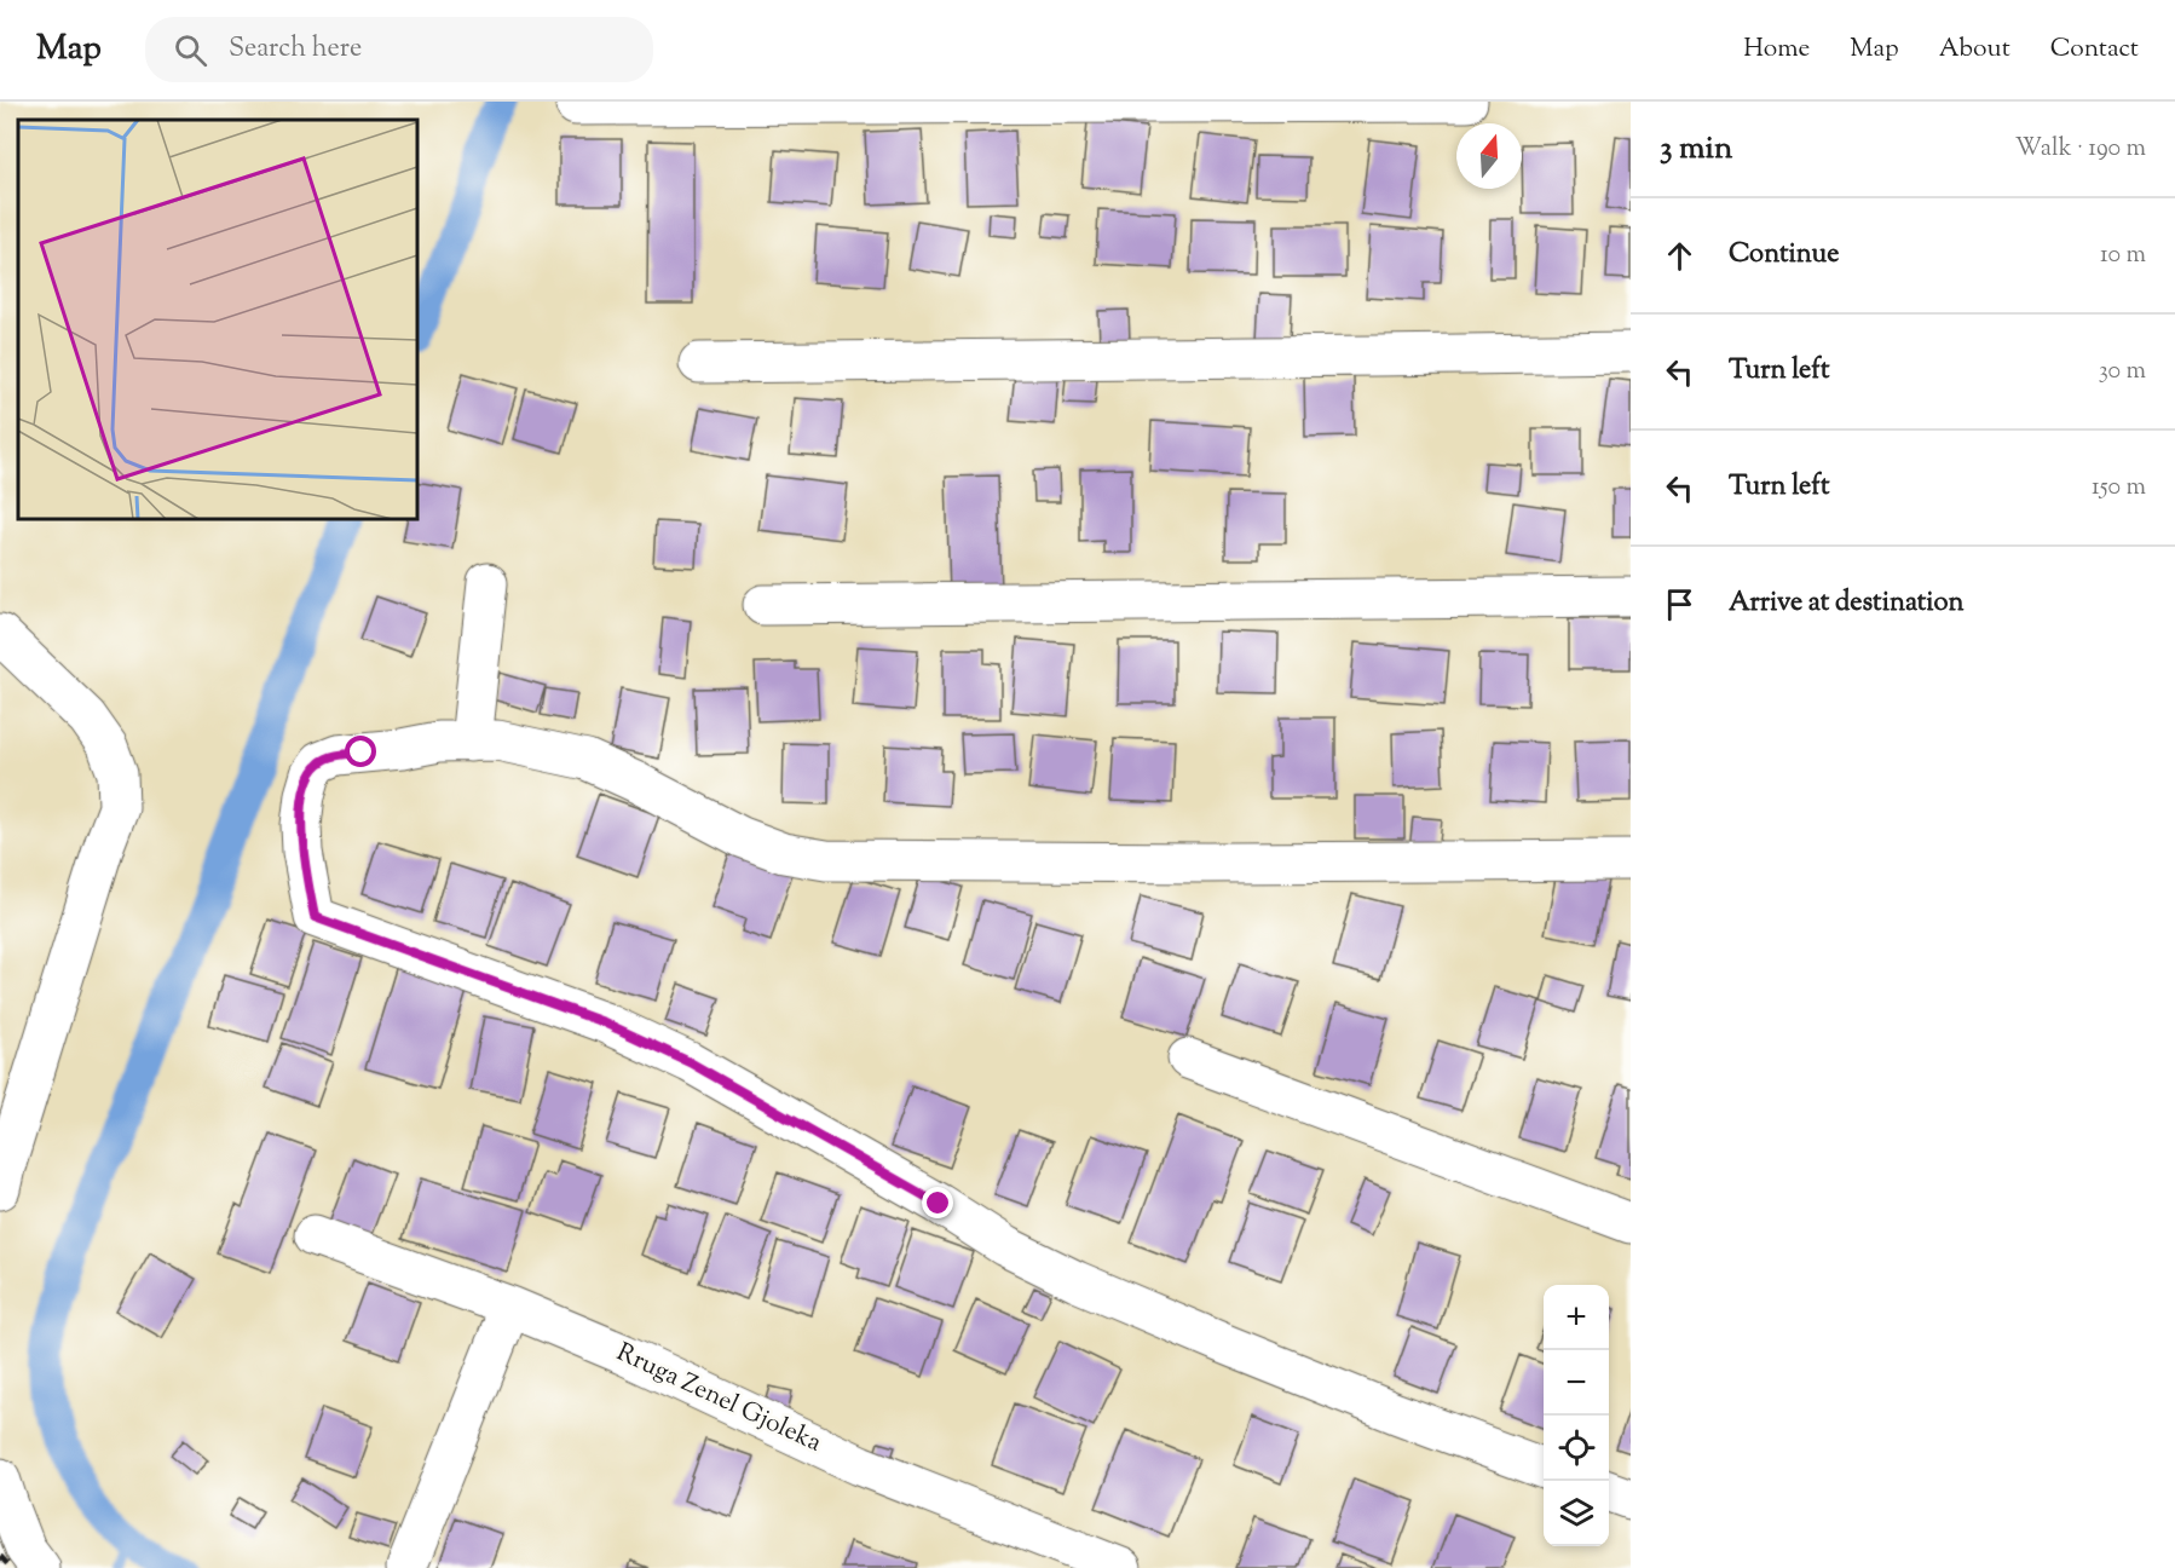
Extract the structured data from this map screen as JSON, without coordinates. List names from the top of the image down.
{
  "streets": {
    "street": ["Rruga Zenel Gjoleka"]
  },
  "north": "top",
  "page": {
    "header": "Map",
    "search": "Search here",
    "nav": [
      "Home",
      "Map",
      "About",
      "Contact"
    ],
    "heading": ["3 min", "Walk · 190 m"],
    "list": [
      ["Continue", "10 m"],
      ["Turn left", "30 m"],
      ["Turn left", "150 m"],
      "Arrive at destination"
    ],
    "map_buttons": ["+", "−"]
  }
}
